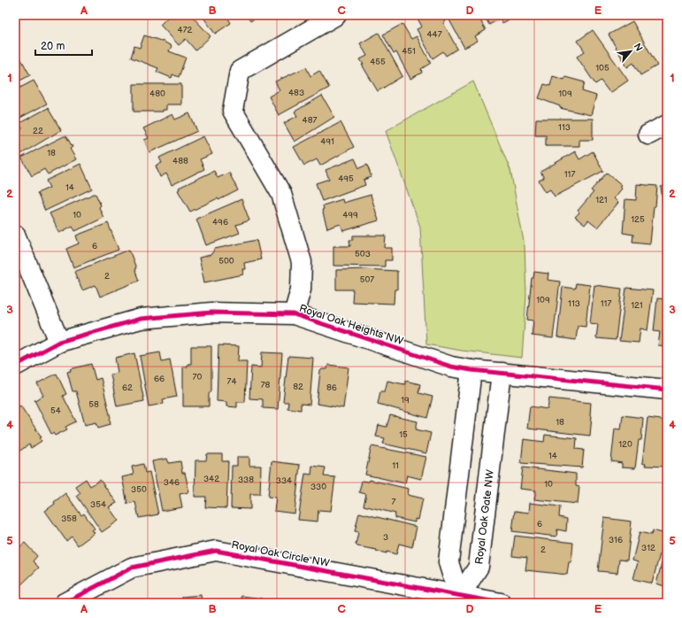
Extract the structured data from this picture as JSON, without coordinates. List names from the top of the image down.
{
  "streets": {
    "street": ["Royal Oak Heights NW", "Royal Oak Gate NW", "Royal Oak Circle NW"]
  },
  "crossings": [
    ["Royal Oak Heights NW", "Royal Oak Gate NW"],
    ["Royal Oak Gate NW", "Royal Oak Circle NW"]
  ],
  "house_numbers": [
    "472",
    "447",
    "451",
    "455",
    "105",
    "483",
    "480",
    "109",
    "487",
    "113",
    "22",
    "491",
    "18",
    "488",
    "117",
    "495",
    "14",
    "121",
    "10",
    "499",
    "125",
    "496",
    "6",
    "503",
    "500",
    "2",
    "507",
    "109",
    "113",
    "117",
    "121",
    "70",
    "66",
    "74",
    "78",
    "82",
    "62",
    "86",
    "19",
    "58",
    "54",
    "18",
    "15",
    "120",
    "14",
    "11",
    "342",
    "338",
    "334",
    "346",
    "10",
    "330",
    "350",
    "7",
    "354",
    "358",
    "6",
    "3",
    "316",
    "312",
    "2"
  ],
  "scale_bar": "20 m",
  "north": "top right",
  "grid": {
    "columns": [
      "A",
      "B",
      "C",
      "D",
      "E"
    ],
    "rows": [
      "1",
      "2",
      "3",
      "4",
      "5"
    ]
  }
}
